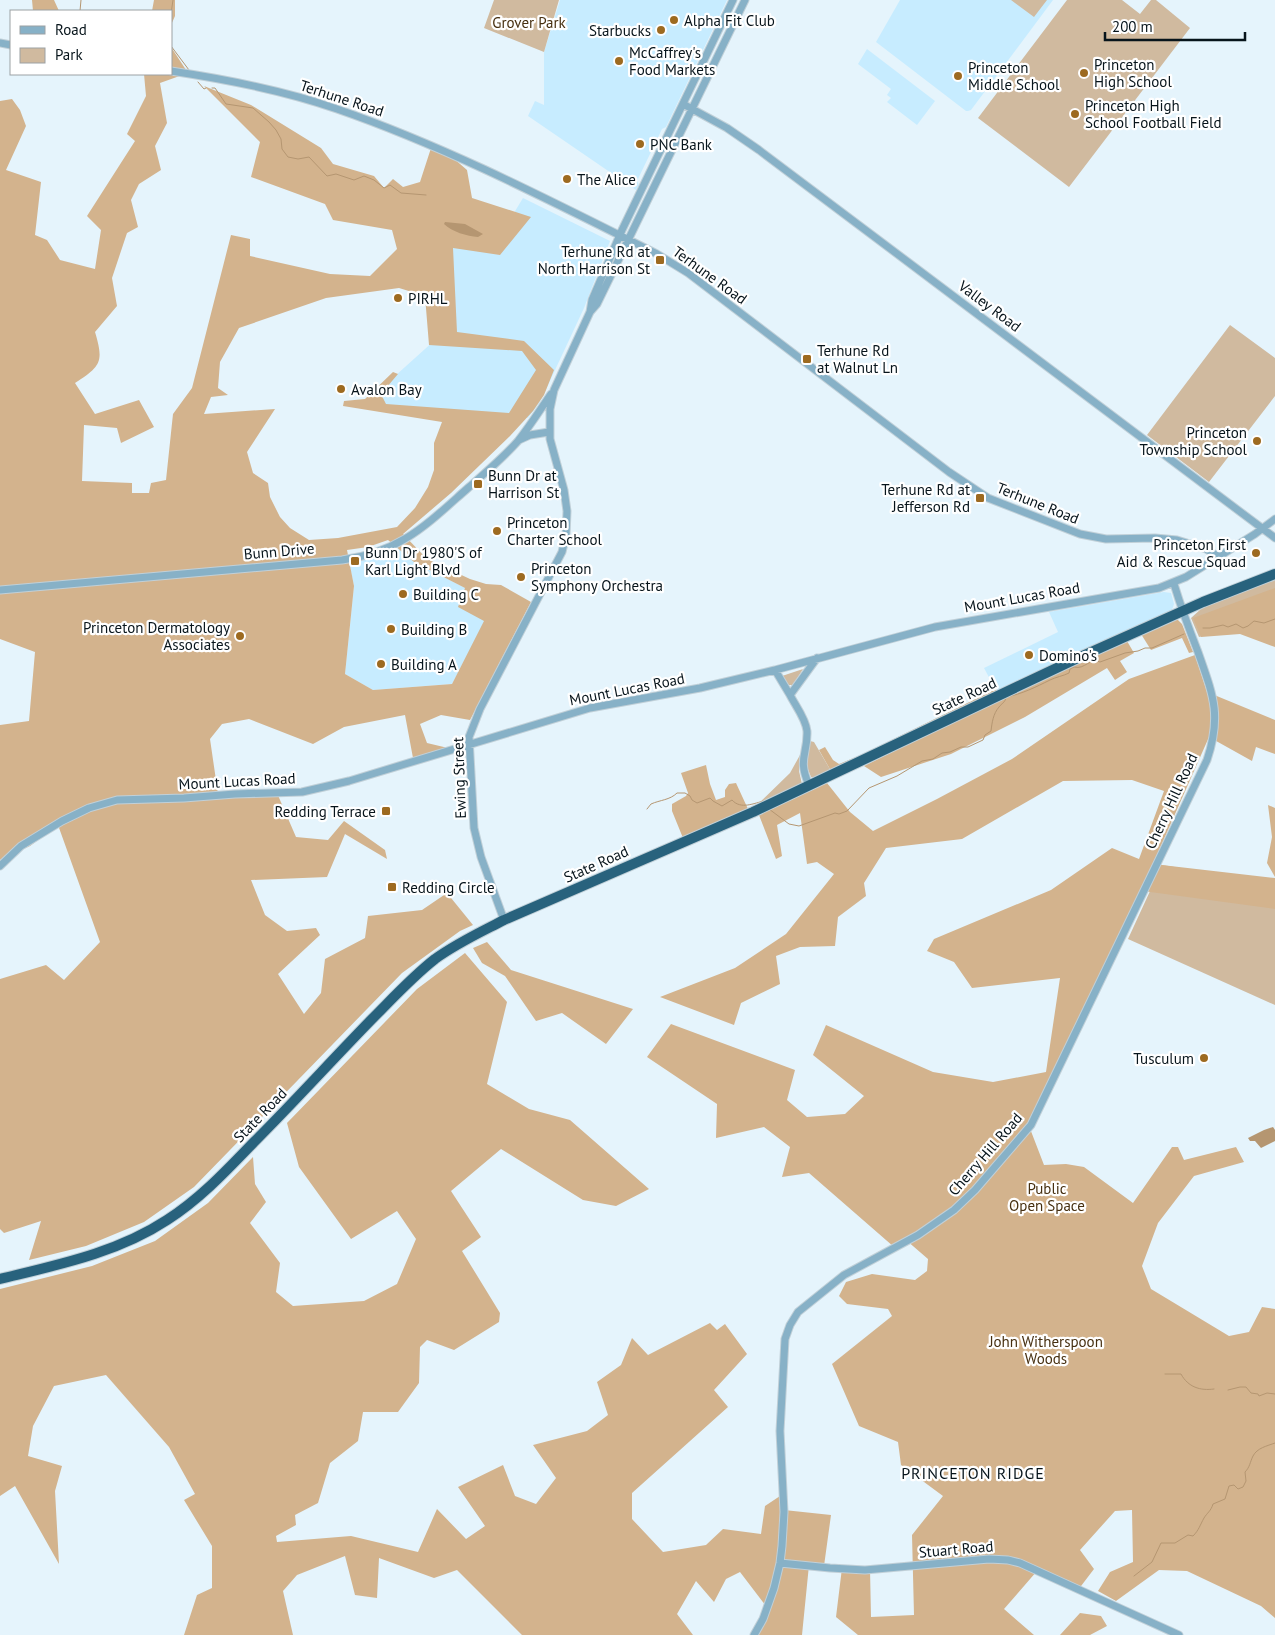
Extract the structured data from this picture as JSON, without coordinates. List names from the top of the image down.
{
  "streets": {
    "highway": ["State Road"],
    "street": [
      "Terhune Road",
      "Valley Road",
      "Bunn Drive",
      "Mount Lucas Road",
      "Ewing Street",
      "Cherry Hill Road",
      "Stuart Road"
    ]
  },
  "crossings": [
    ["Terhune Road", "Mount Lucas Road"],
    ["Valley Road", "Mount Lucas Road"],
    ["Bunn Drive", "Ewing Street"],
    ["Mount Lucas Road", "Ewing Street"],
    ["Mount Lucas Road", "Cherry Hill Road"],
    ["State Road", "Ewing Street"],
    ["State Road", "Cherry Hill Road"],
    ["Cherry Hill Road", "Stuart Road"]
  ],
  "districts": ["PRINCETON RIDGE"],
  "parks": ["Grover Park", "Public Open Space", "John Witherspoon Woods"],
  "places": {
    "other": [
      "Alpha Fit Club",
      "Starbucks",
      "McCaffrey's Food Markets",
      "Princeton High School",
      "Princeton Middle School",
      "Princeton High School Football Field",
      "PNC Bank",
      "The Alice",
      "PIRHL",
      "Avalon Bay",
      "Princeton Township School",
      "Princeton Charter School",
      "Princeton First Aid & Rescue Squad",
      "Princeton Symphony Orchestra",
      "Building C",
      "Building B",
      "Princeton Dermatology Associates",
      "Domino's",
      "Building A",
      "Tusculum"
    ],
    "transit": [
      "Terhune Rd at North Harrison St",
      "Terhune Rd at Walnut Ln",
      "Bunn Dr at Harrison St",
      "Terhune Rd at Jefferson Rd",
      "Bunn Dr 1980'S of Karl Light Blvd",
      "Redding Terrace",
      "Redding Circle"
    ]
  },
  "legend": ["Road", "Park"],
  "scale_bar": "200 m"
}
